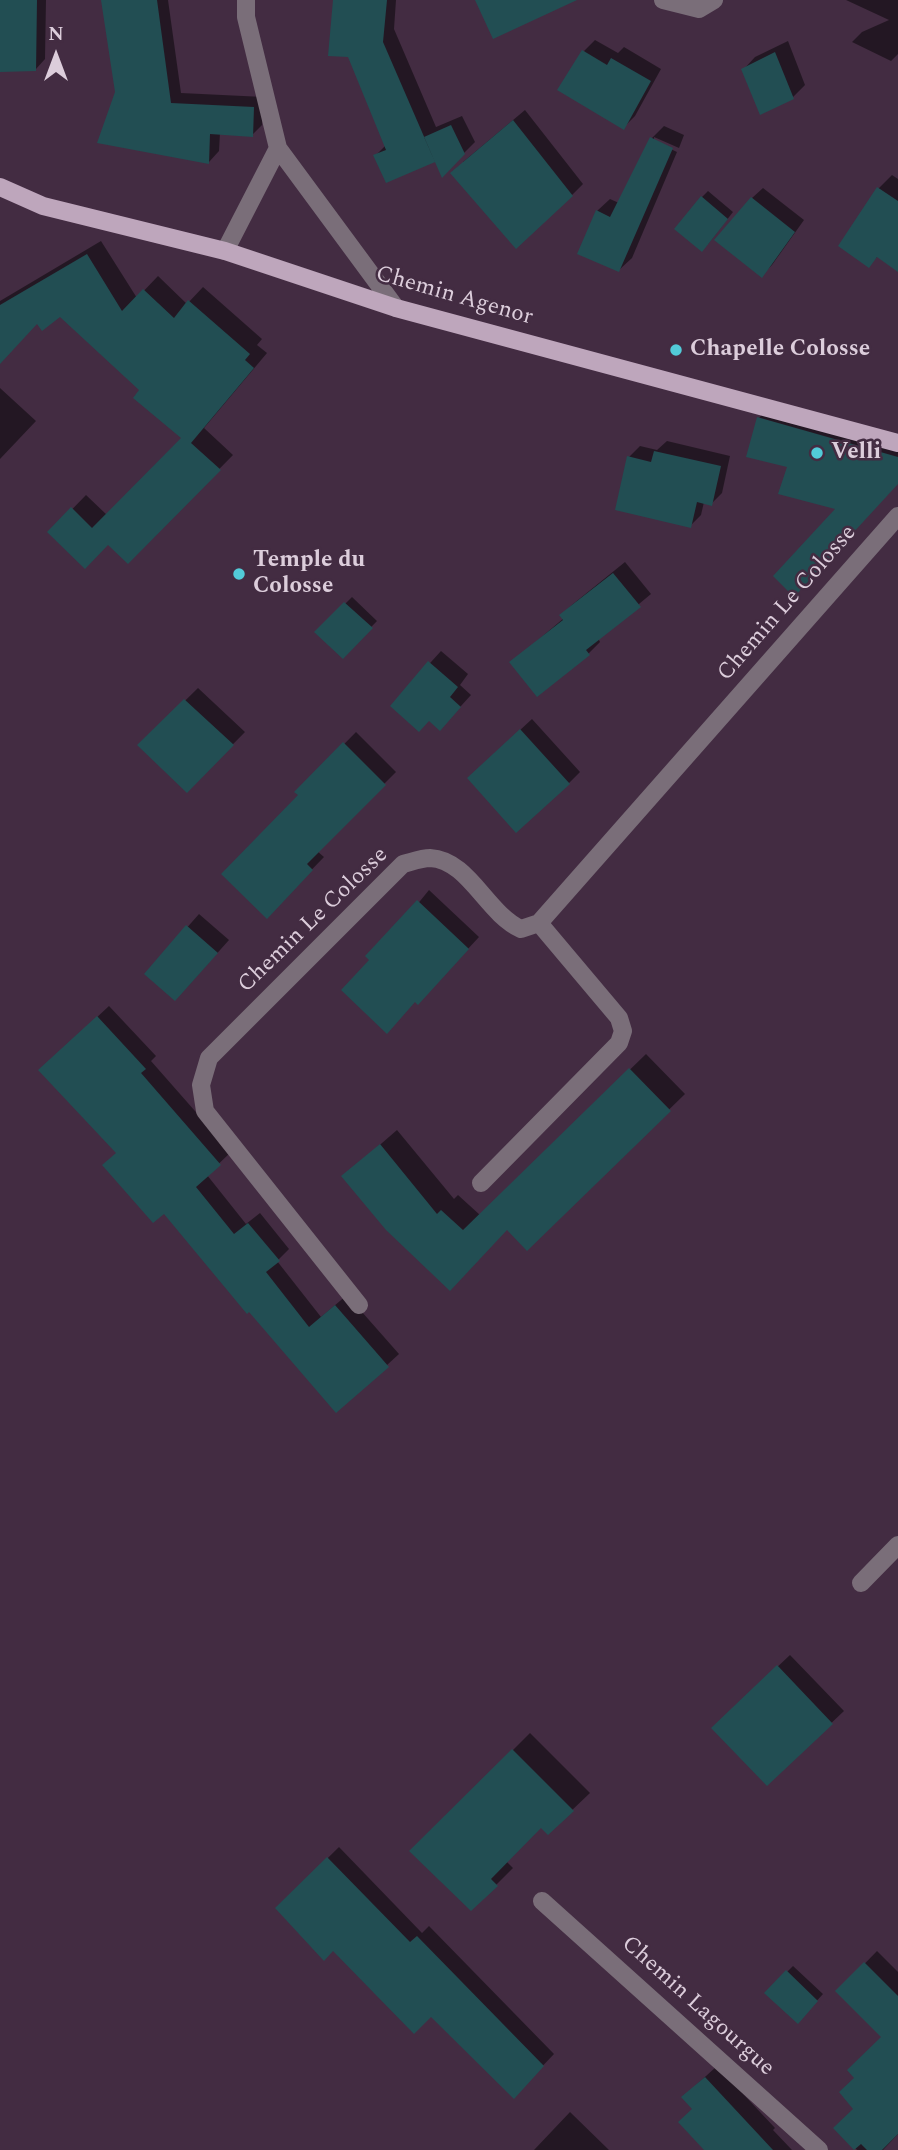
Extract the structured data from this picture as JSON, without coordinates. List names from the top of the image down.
{
  "streets": {
    "main road": ["Chemin Agenor"],
    "street": ["Chemin Le Colosse", "Chemin Lagourgue"]
  },
  "places": ["Chapelle Colosse", "Velli", "Temple du Colosse"],
  "north": "top"
}
